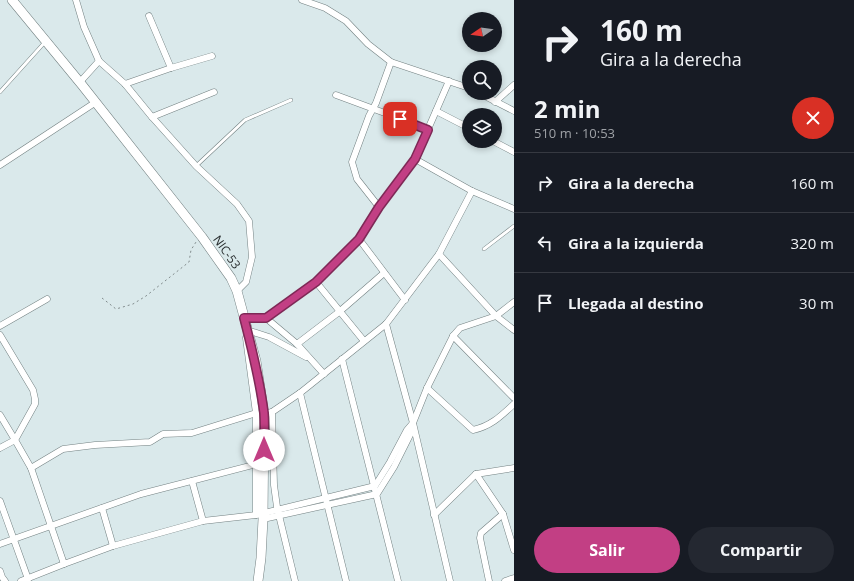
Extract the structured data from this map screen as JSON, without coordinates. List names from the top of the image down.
{
  "streets": {
    "main road": ["NIC-53"]
  },
  "north": "left",
  "page": {
    "turn": ["160 m", "Gira a la derecha"],
    "heading": ["2 min", "510 m · 10:53"],
    "list": [
      {
        "name": "Gira a la derecha",
        "value": "160 m"
      },
      {
        "name": "Gira a la izquierda",
        "value": "320 m"
      },
      {
        "name": "Llegada al destino",
        "value": "30 m"
      }
    ],
    "buttons": ["Salir", "Compartir"]
  }
}
